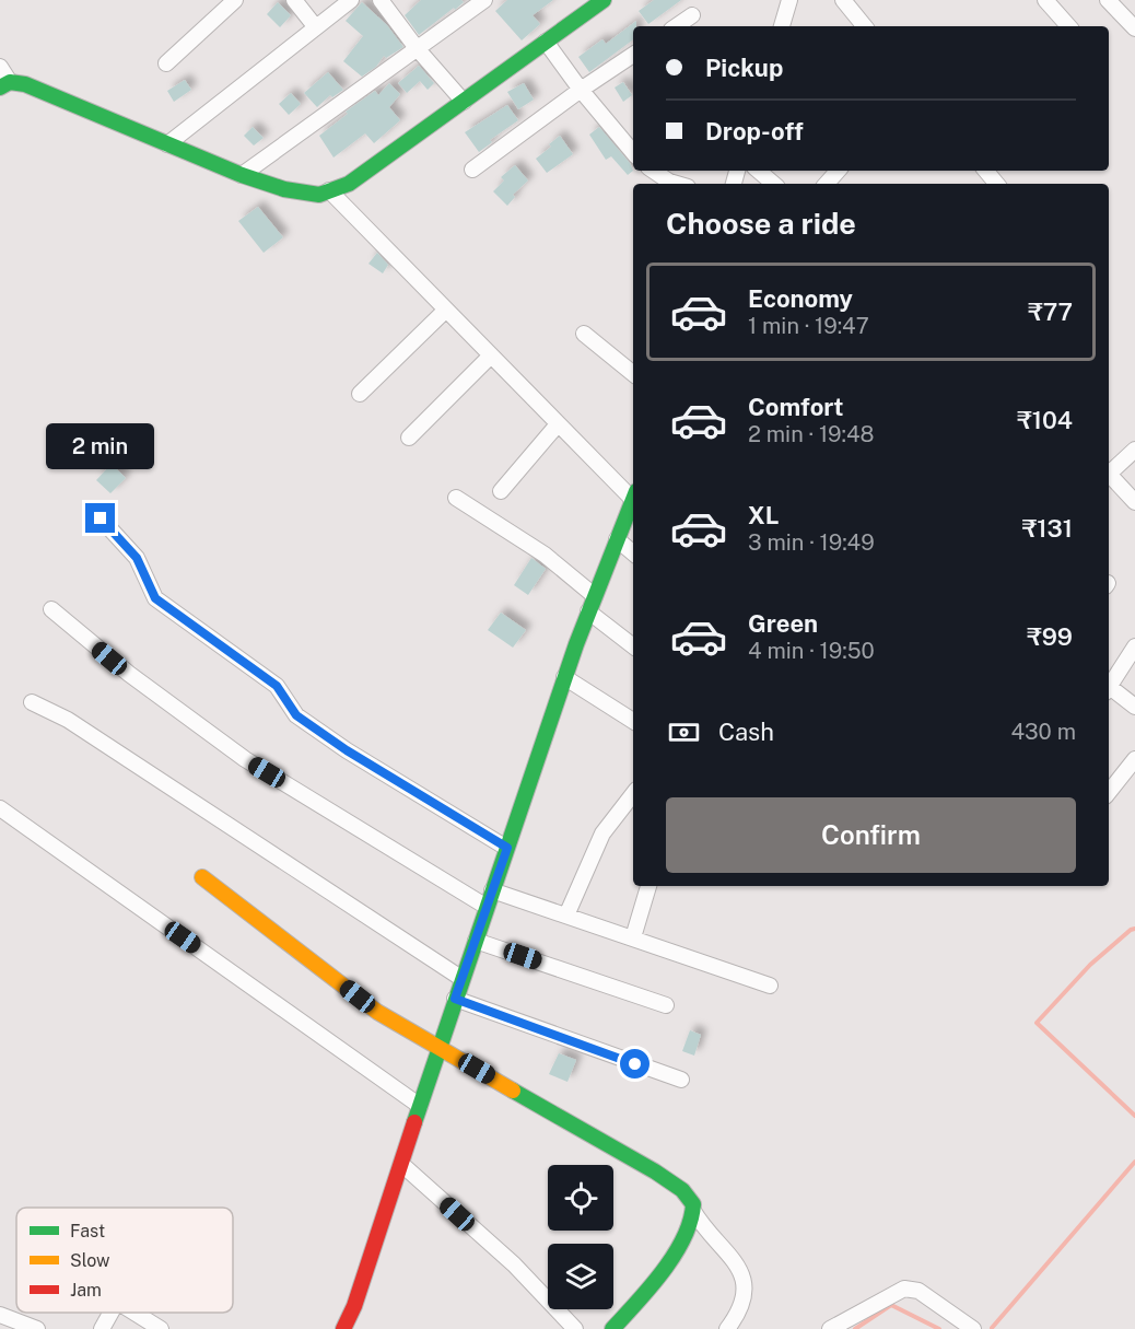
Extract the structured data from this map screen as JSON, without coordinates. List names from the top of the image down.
{
  "legend": ["Fast", "Slow", "Jam"],
  "page": {
    "banner": ["Pickup", "Drop-off"],
    "heading": "Choose a ride",
    "list": [
      {
        "name": "Economy",
        "note": "1 min · 19:47",
        "value": "₹77"
      },
      {
        "name": "Comfort",
        "note": "2 min · 19:48",
        "value": "₹104"
      },
      {
        "name": "XL",
        "note": "3 min · 19:49",
        "value": "₹131"
      },
      {
        "name": "Green",
        "note": "4 min · 19:50",
        "value": "₹99"
      }
    ],
    "bubble": "2 min",
    "pay": ["Cash", "430 m"],
    "buttons": "Confirm"
  }
}
